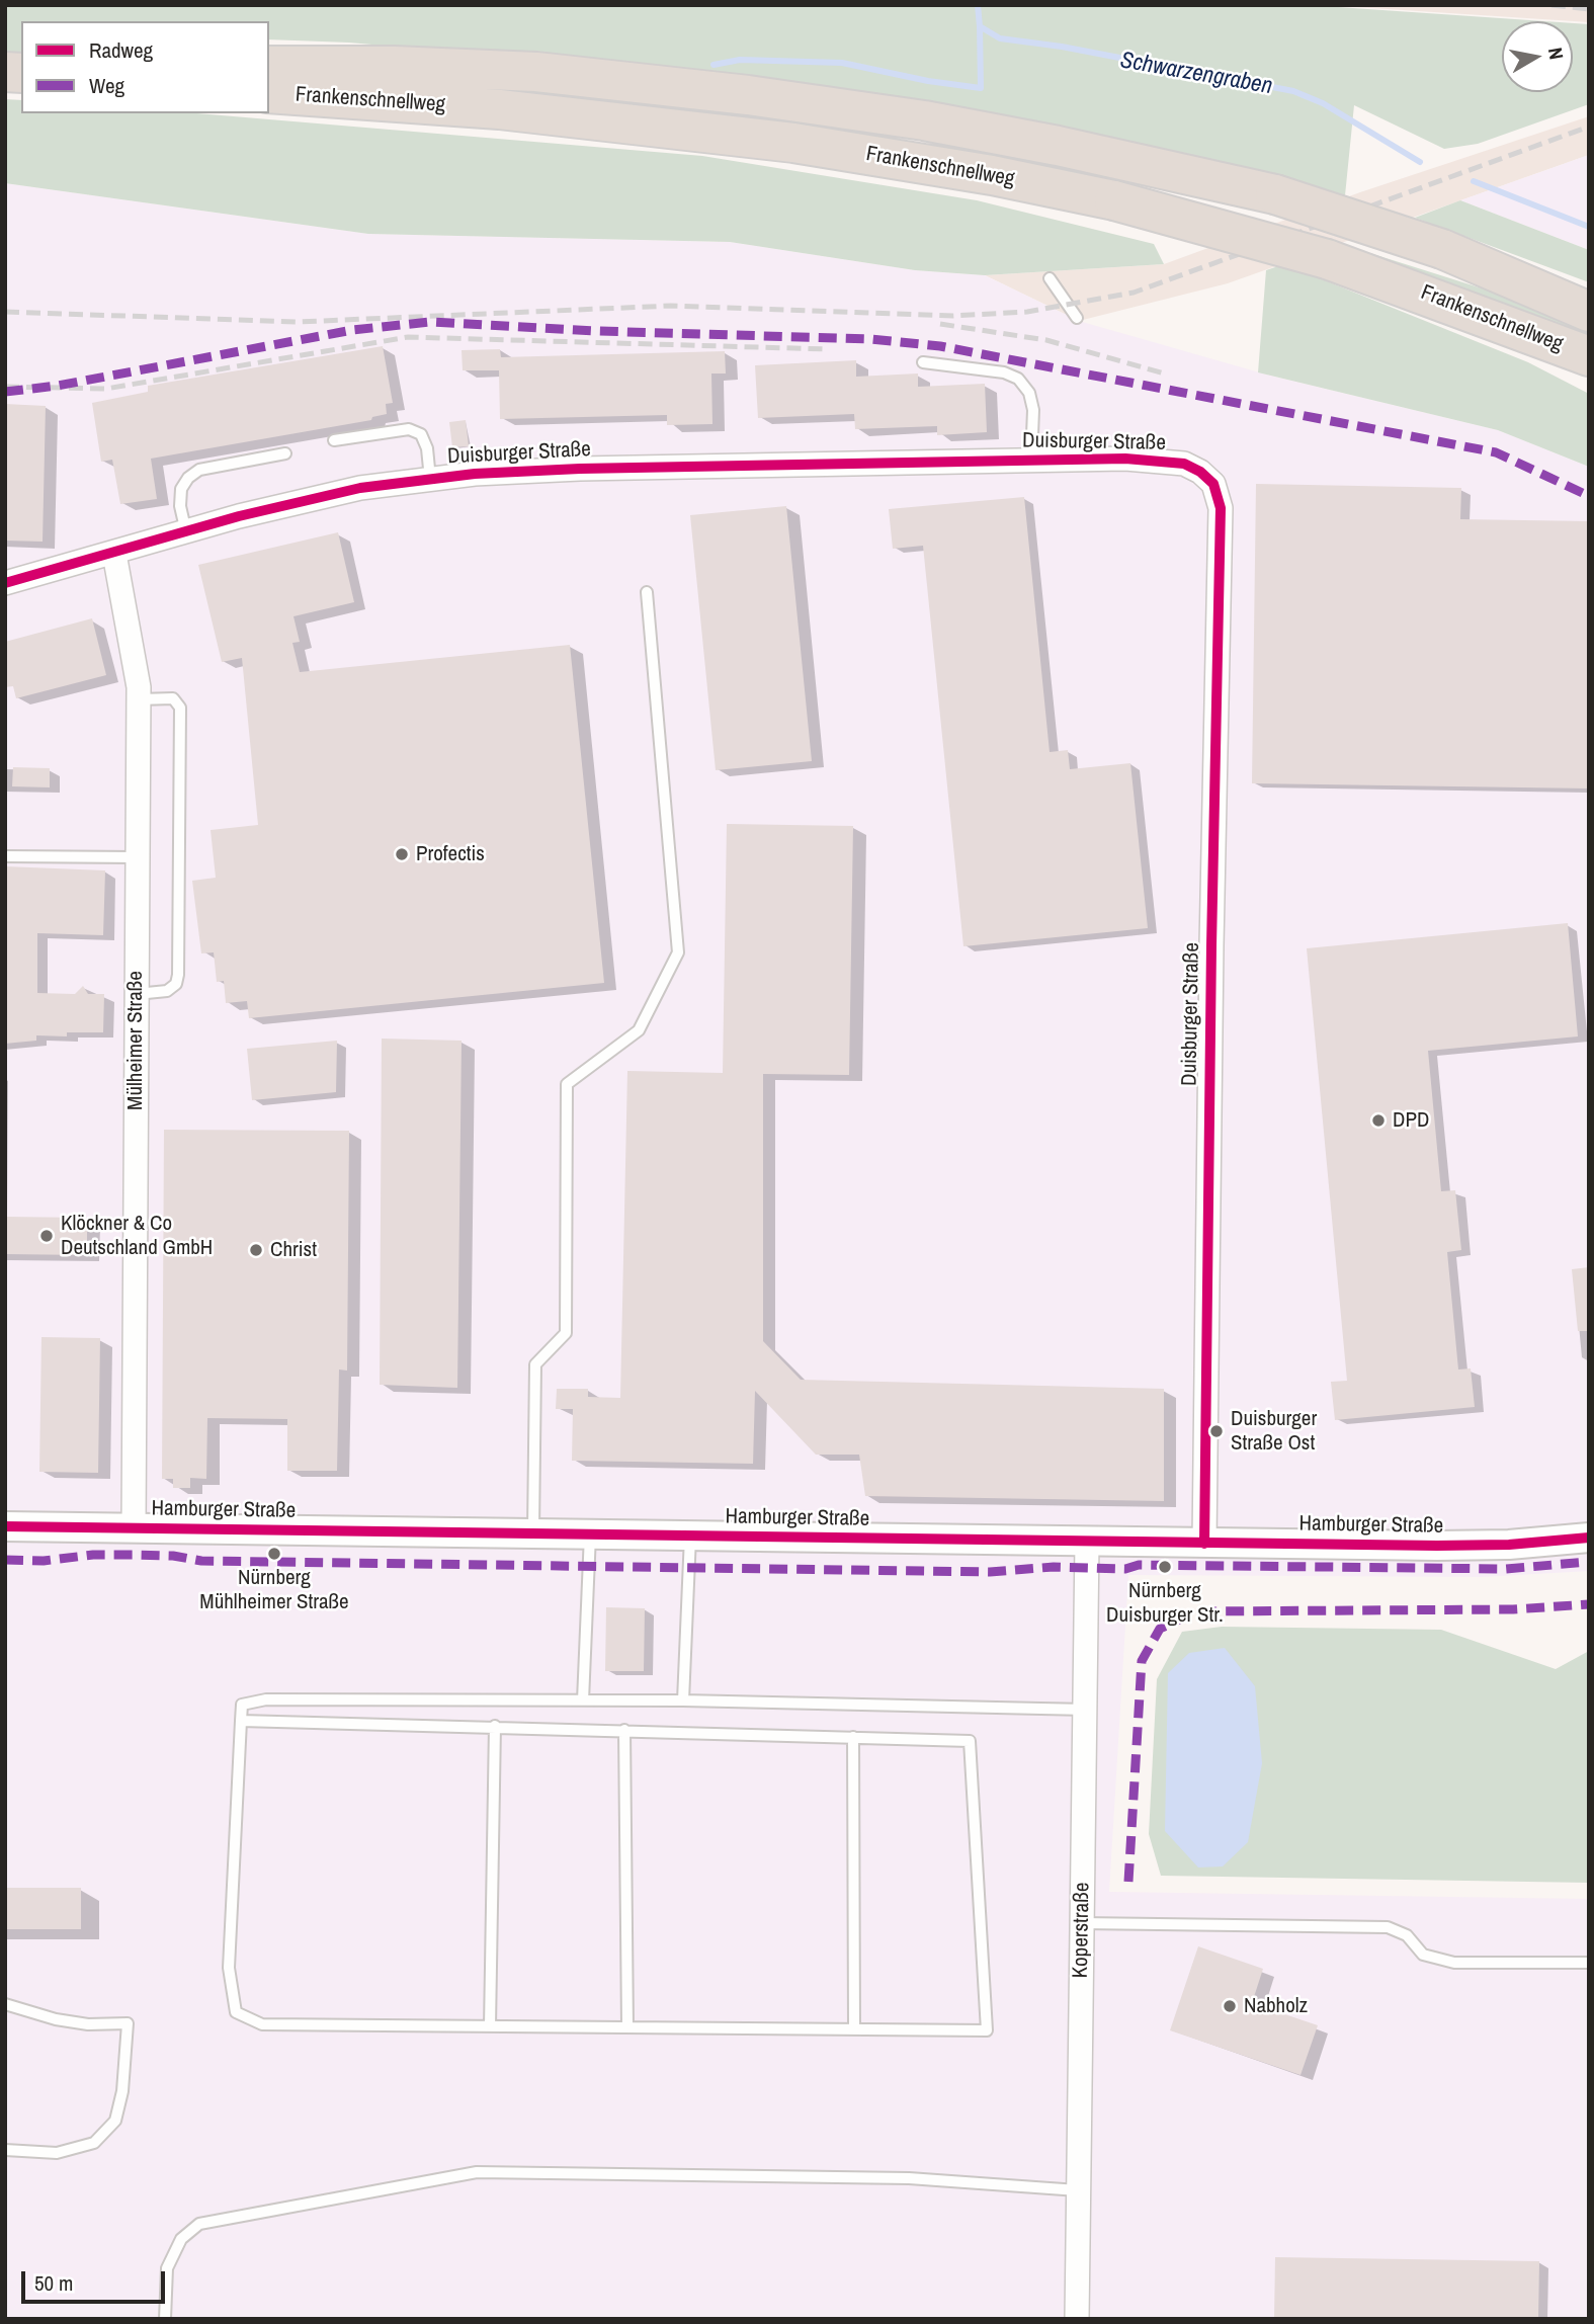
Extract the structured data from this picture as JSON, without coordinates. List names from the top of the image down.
{
  "streets": {
    "highway": ["Frankenschnellweg"],
    "street": [
      "Duisburger Straße",
      "Mülheimer Straße",
      "Hamburger Straße",
      "Koperstraße"
    ]
  },
  "crossings": [
    ["Duisburger Straße", "Mülheimer Straße"],
    ["Duisburger Straße", "Hamburger Straße"],
    ["Mülheimer Straße", "Hamburger Straße"],
    ["Hamburger Straße", "Koperstraße"]
  ],
  "water": ["Schwarzengraben"],
  "places": [
    "Profectis",
    "DPD",
    "Klöckner & Co Deutschland GmbH",
    "Christ",
    "Duisburger Straße Ost",
    "Nürnberg Mühlheimer Straße",
    "Nürnberg Duisburger Str.",
    "Nabholz"
  ],
  "legend": ["Radweg", "Weg"],
  "scale_bar": "50 m",
  "north": "right"
}
